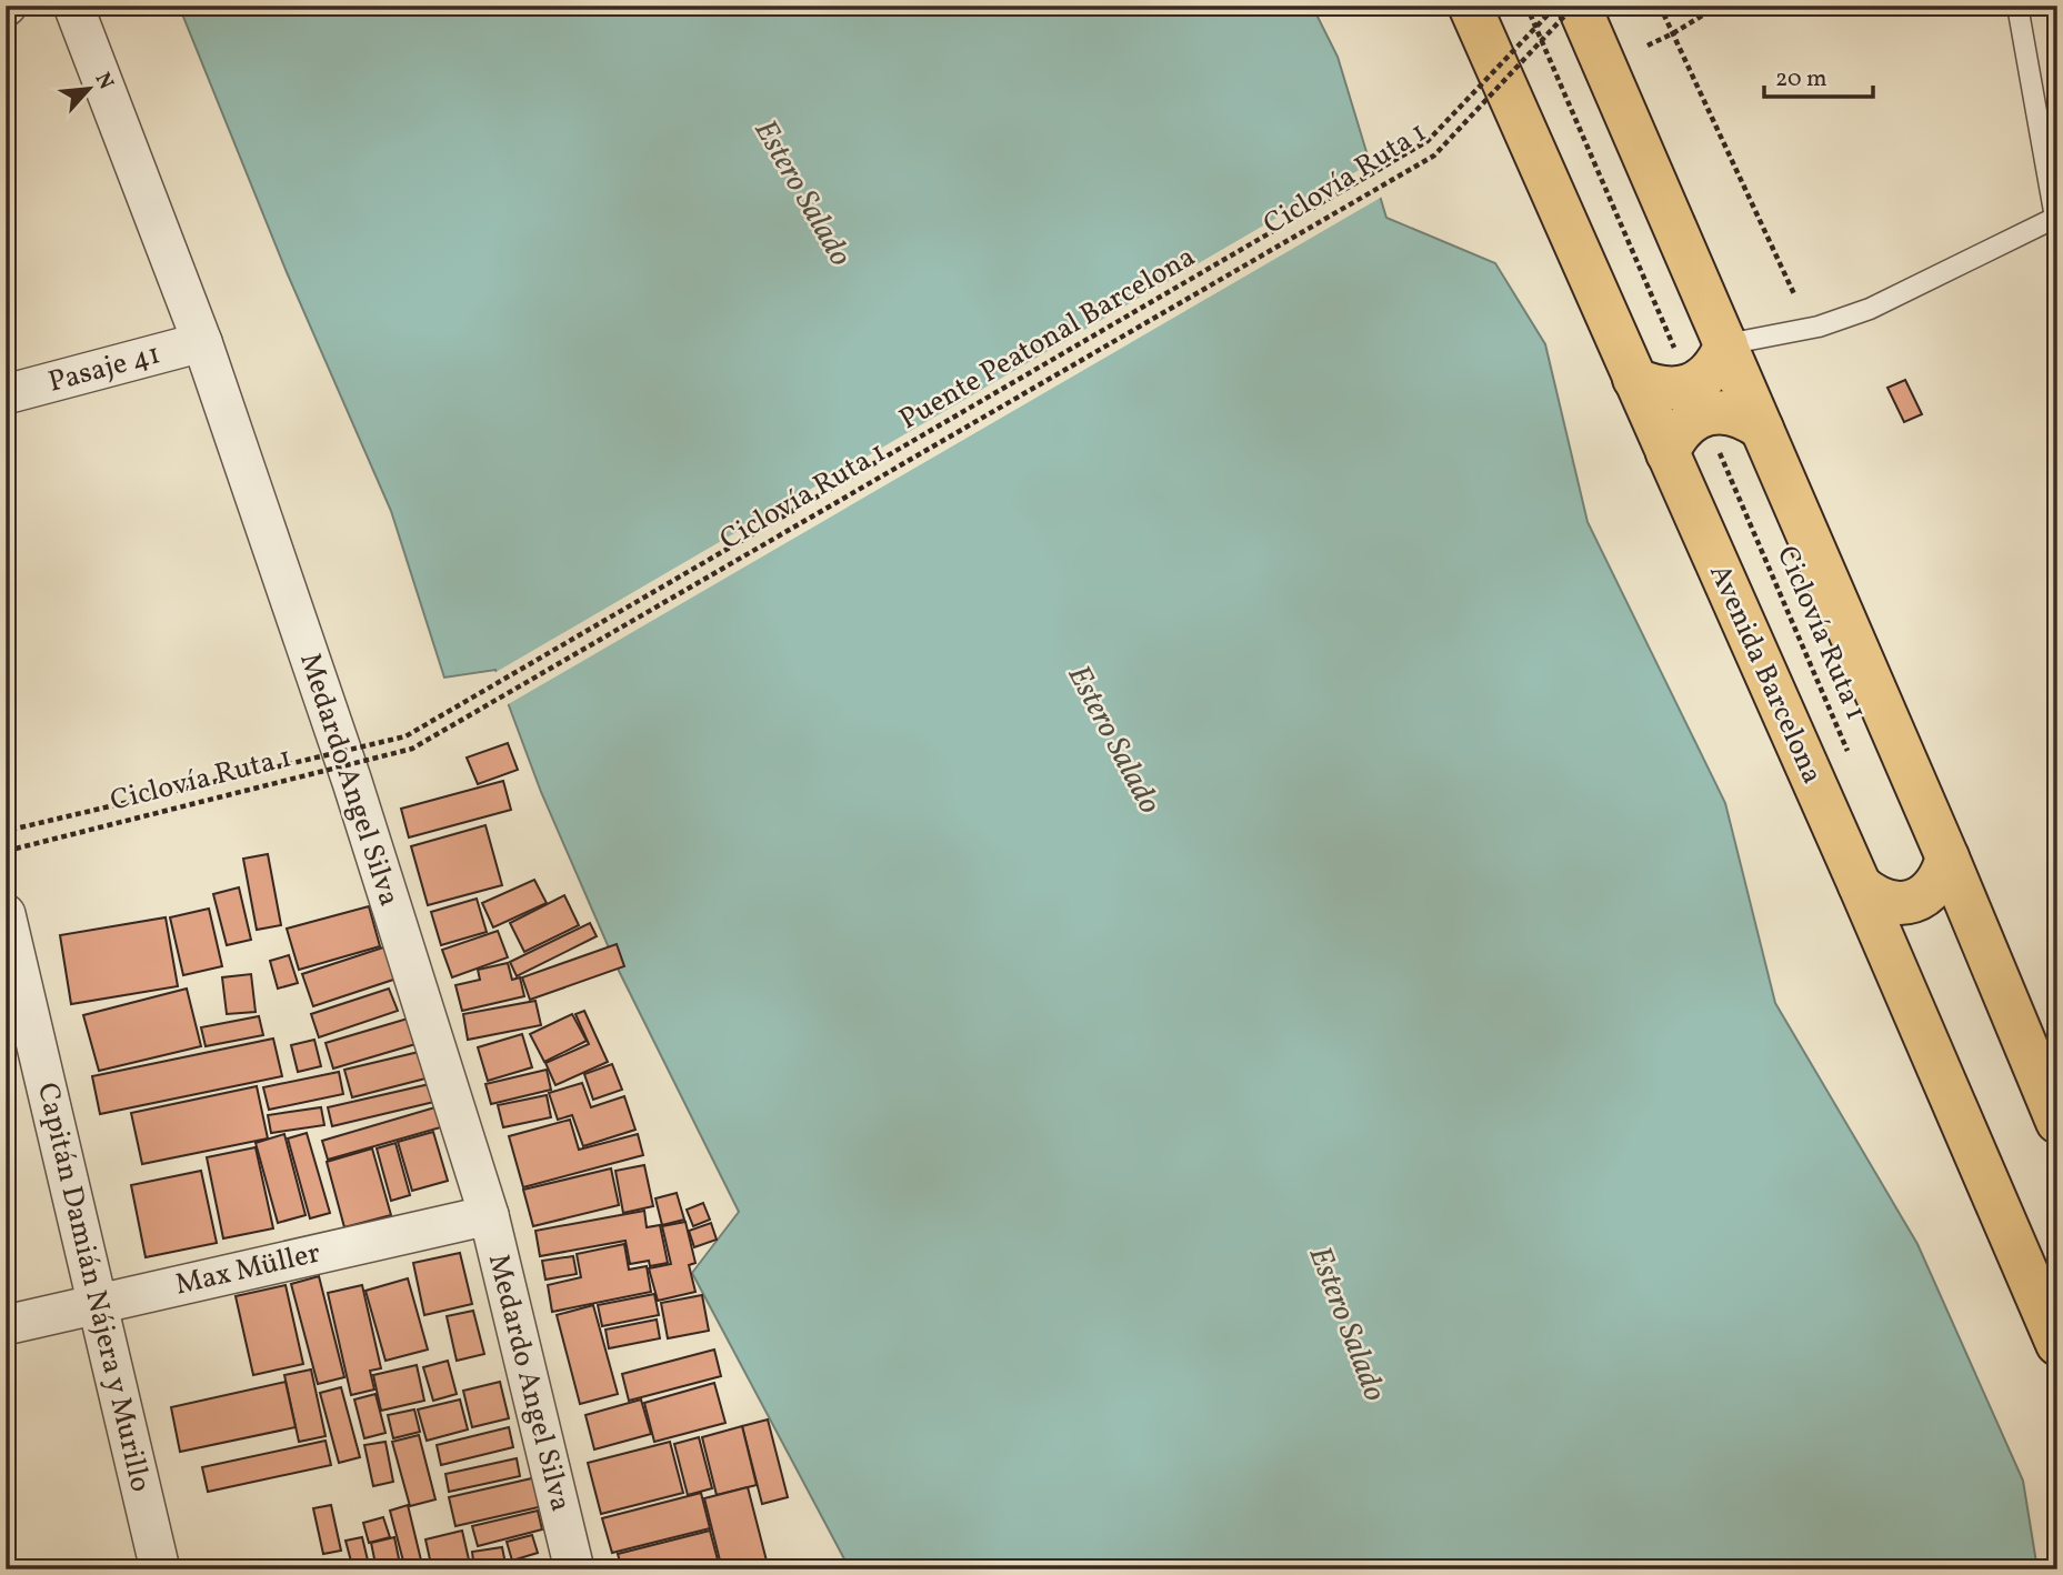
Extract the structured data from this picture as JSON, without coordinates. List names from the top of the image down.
{
  "streets": {
    "main road": ["Avenida Barcelona"],
    "street": [
      "Pasaje 41",
      "Medardo Angel Silva",
      "Max Müller",
      "Capitán Damián Nájera y Murillo"
    ],
    "path": ["Ciclovía Ruta 1", "Puente Peatonal Barcelona"]
  },
  "crossings": [
    ["Pasaje 41", "Medardo Angel Silva"],
    ["Medardo Angel Silva", "Max Müller"],
    ["Max Müller", "Capitán Damián Nájera y Murillo"]
  ],
  "water": ["Estero Salado"],
  "scale_bar": "20 m",
  "north": "top right"
}
